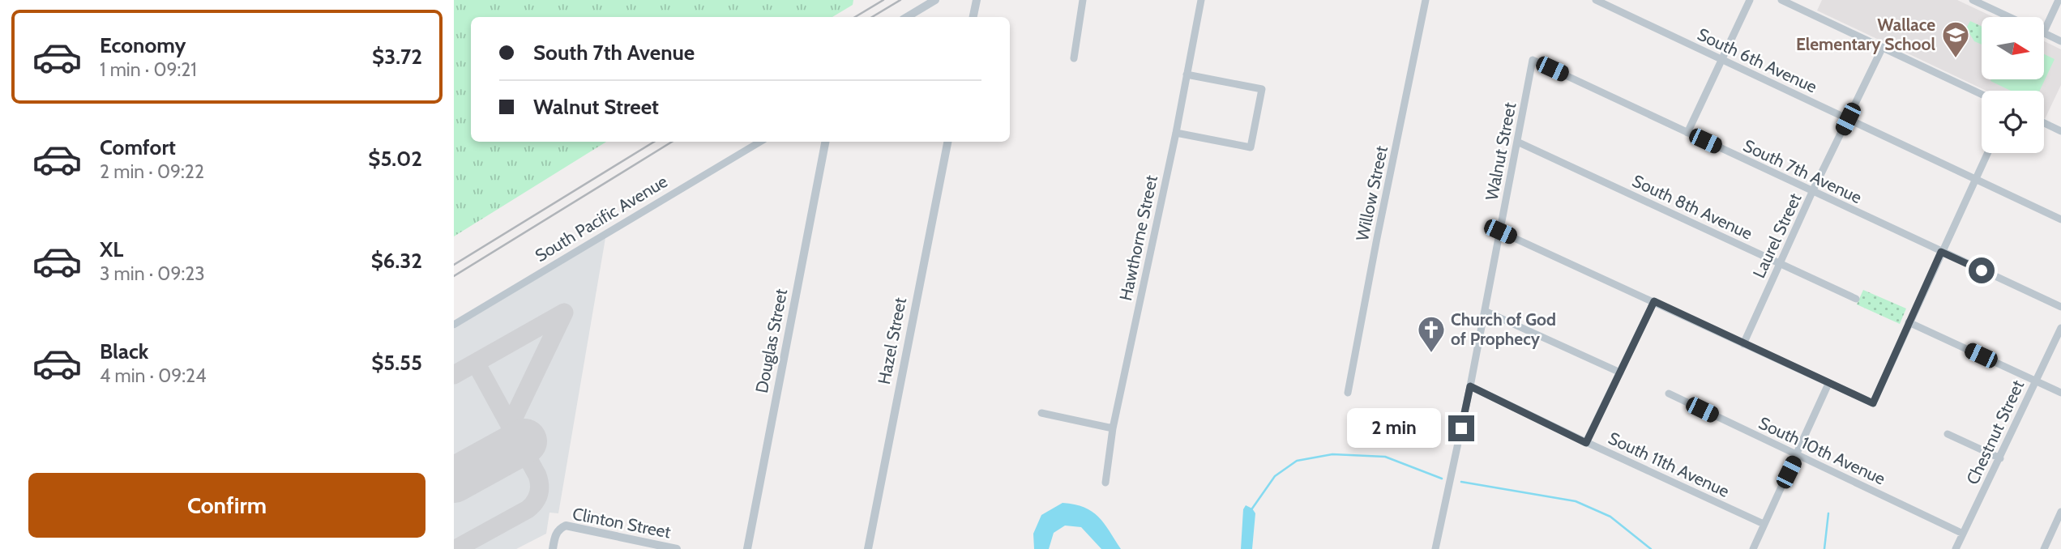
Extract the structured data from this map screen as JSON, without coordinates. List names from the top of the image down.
{
  "streets": {
    "street": [
      "South 6th Avenue",
      "Walnut Street",
      "South 7th Avenue",
      "Willow Street",
      "South 8th Avenue",
      "South Pacific Avenue",
      "Laurel Street",
      "Hawthorne Street",
      "Douglas Street",
      "Hazel Street",
      "Chestnut Street",
      "South 10th Avenue",
      "South 11th Avenue",
      "Clinton Street"
    ]
  },
  "crossings": [
    ["South 6th Avenue", "Laurel Street"],
    ["Walnut Street", "South 7th Avenue"],
    ["Walnut Street", "South 8th Avenue"],
    ["Walnut Street", "South 11th Avenue"],
    ["South 7th Avenue", "Laurel Street"],
    ["South 8th Avenue", "Laurel Street"],
    ["Chestnut Street", "South 10th Avenue"]
  ],
  "places": {
    "school or university": ["Wallace Elementary School"],
    "church": ["Church of God of Prophecy"]
  },
  "north": "right",
  "page": {
    "list": [
      {
        "name": "Economy",
        "note": "1 min · 09:21",
        "value": "$3.72"
      },
      {
        "name": "Comfort",
        "note": "2 min · 09:22",
        "value": "$5.02"
      },
      {
        "name": "XL",
        "note": "3 min · 09:23",
        "value": "$6.32"
      },
      {
        "name": "Black",
        "note": "4 min · 09:24",
        "value": "$5.55"
      }
    ],
    "banner": ["South 7th Avenue", "Walnut Street"],
    "bubble": "2 min",
    "buttons": "Confirm"
  }
}
